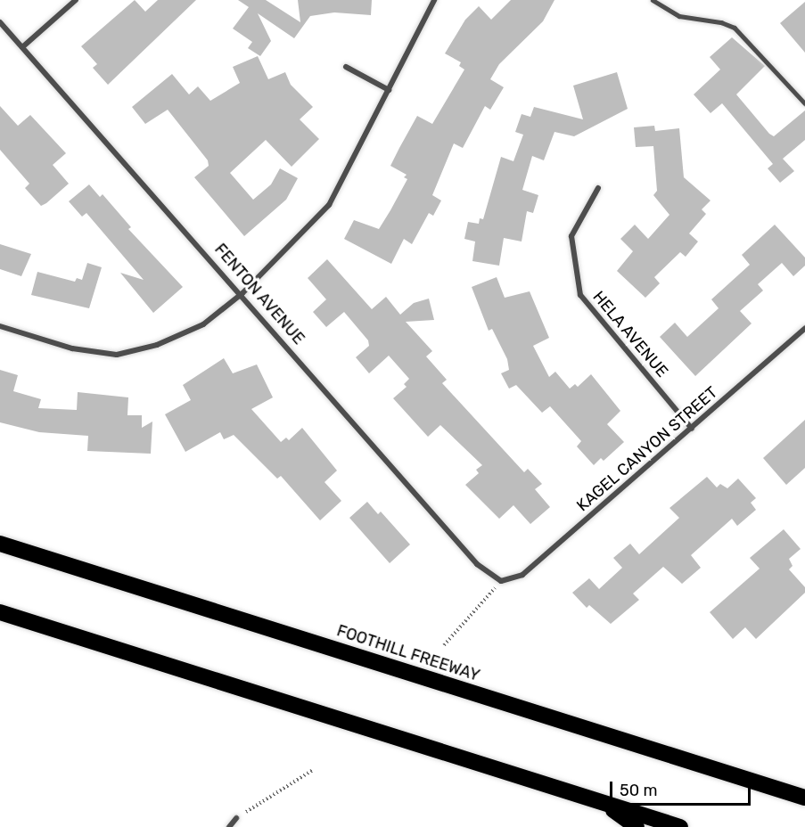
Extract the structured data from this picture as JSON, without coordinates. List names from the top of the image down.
{
  "streets": {
    "highway": ["FOOTHILL FREEWAY"],
    "street": ["FENTON AVENUE", "HELA AVENUE", "KAGEL CANYON STREET"]
  },
  "crossings": [
    ["FENTON AVENUE", "KAGEL CANYON STREET"],
    ["HELA AVENUE", "KAGEL CANYON STREET"]
  ],
  "scale_bar": "50 m"
}
